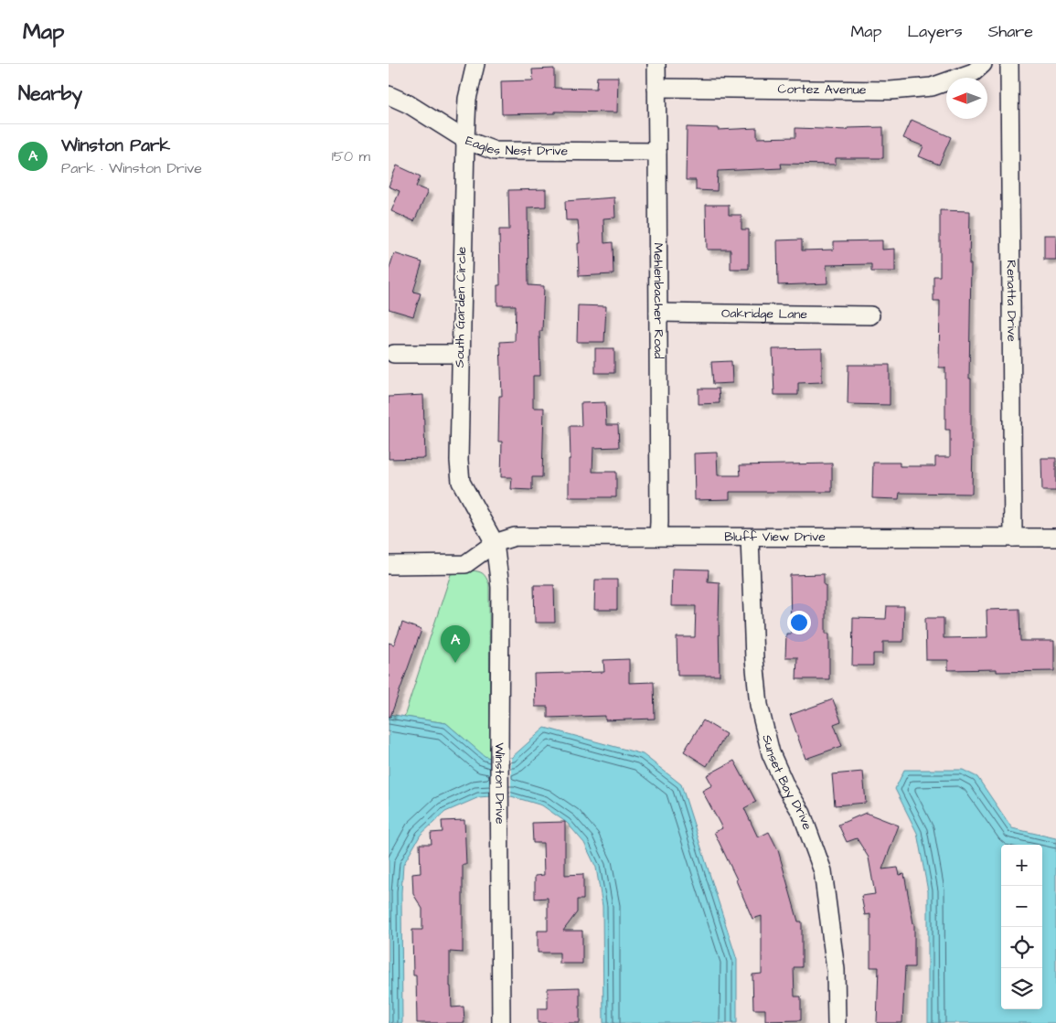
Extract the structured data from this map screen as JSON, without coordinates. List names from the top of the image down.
{
  "streets": {
    "street": [
      "Cortez Avenue",
      "Eagles Nest Drive",
      "Mehlenbacher Road",
      "Renatta Drive",
      "South Garden Circle",
      "Oakridge Lane",
      "Bluff View Drive",
      "Sunset Bay Drive",
      "Winston Drive"
    ]
  },
  "crossings": [
    ["Cortez Avenue", "Mehlenbacher Road"],
    ["Eagles Nest Drive", "Mehlenbacher Road"],
    ["Eagles Nest Drive", "South Garden Circle"],
    ["Mehlenbacher Road", "Oakridge Lane"],
    ["Mehlenbacher Road", "Bluff View Drive"],
    ["Renatta Drive", "Bluff View Drive"],
    ["South Garden Circle", "Bluff View Drive"],
    ["South Garden Circle", "Winston Drive"],
    ["Bluff View Drive", "Sunset Bay Drive"],
    ["Bluff View Drive", "Winston Drive"]
  ],
  "north": "left",
  "page": {
    "header": "Map",
    "nav": ["Map", "Layers", "Share"],
    "heading": "Nearby",
    "list": [
      {
        "mark": "A",
        "name": "Winston Park",
        "note": "Park · Winston Drive",
        "value": "150 m"
      }
    ],
    "pins": "A",
    "map_buttons": ["+", "−"]
  }
}
